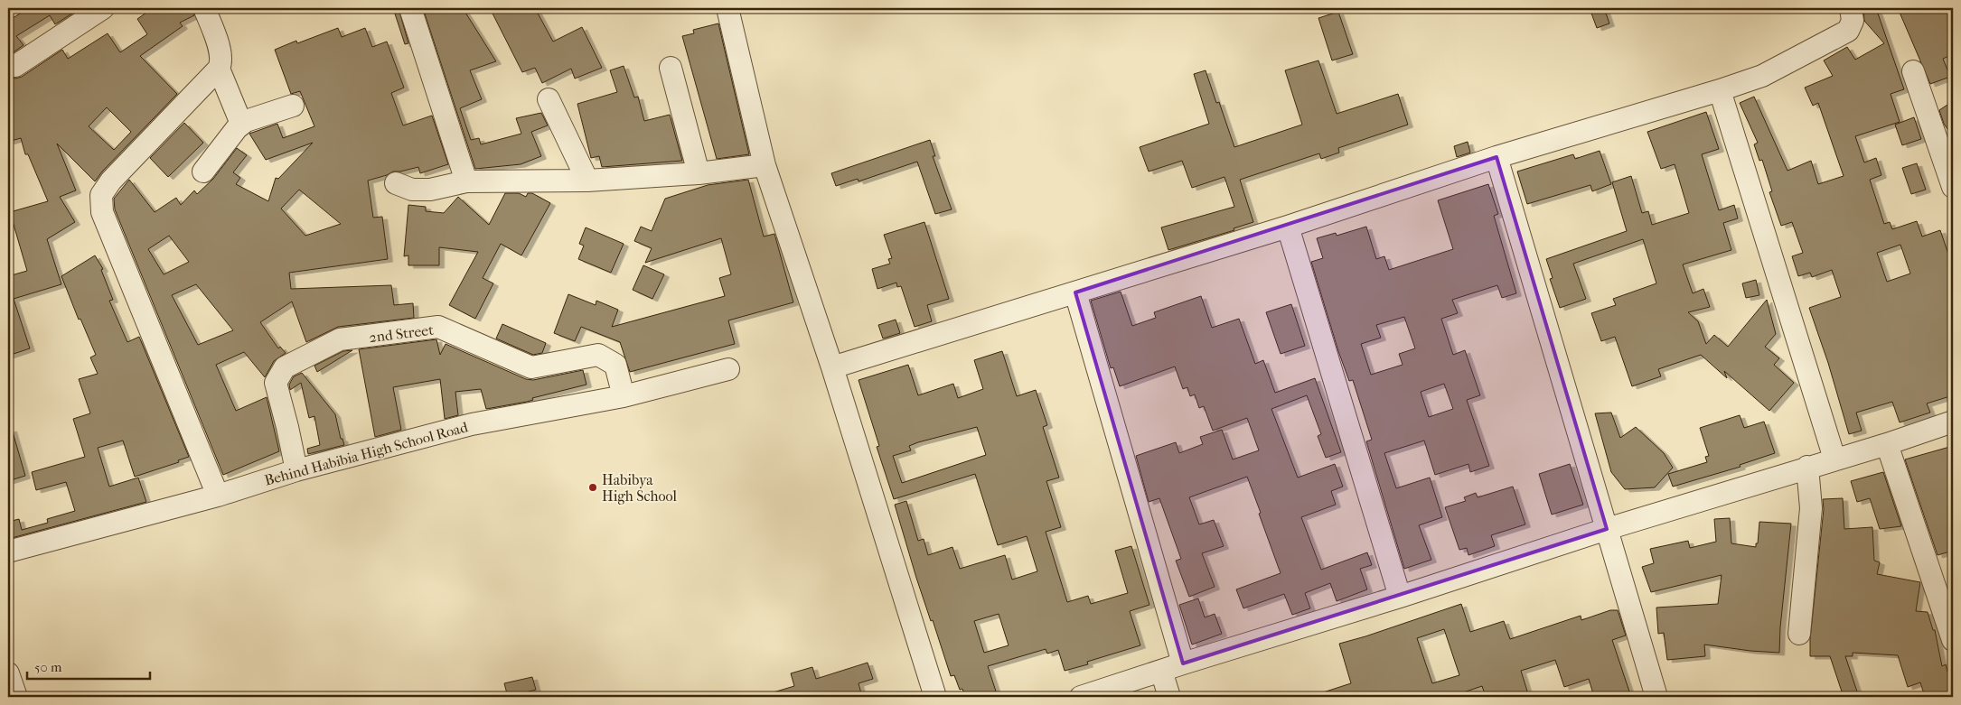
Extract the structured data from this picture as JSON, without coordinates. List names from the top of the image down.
{
  "streets": {
    "street": ["2nd Street", "Behind Habibia High School Road"]
  },
  "crossings": [
    ["2nd Street", "Behind Habibia High School Road"]
  ],
  "places": ["Habibya High School"],
  "scale_bar": "50 m"
}
